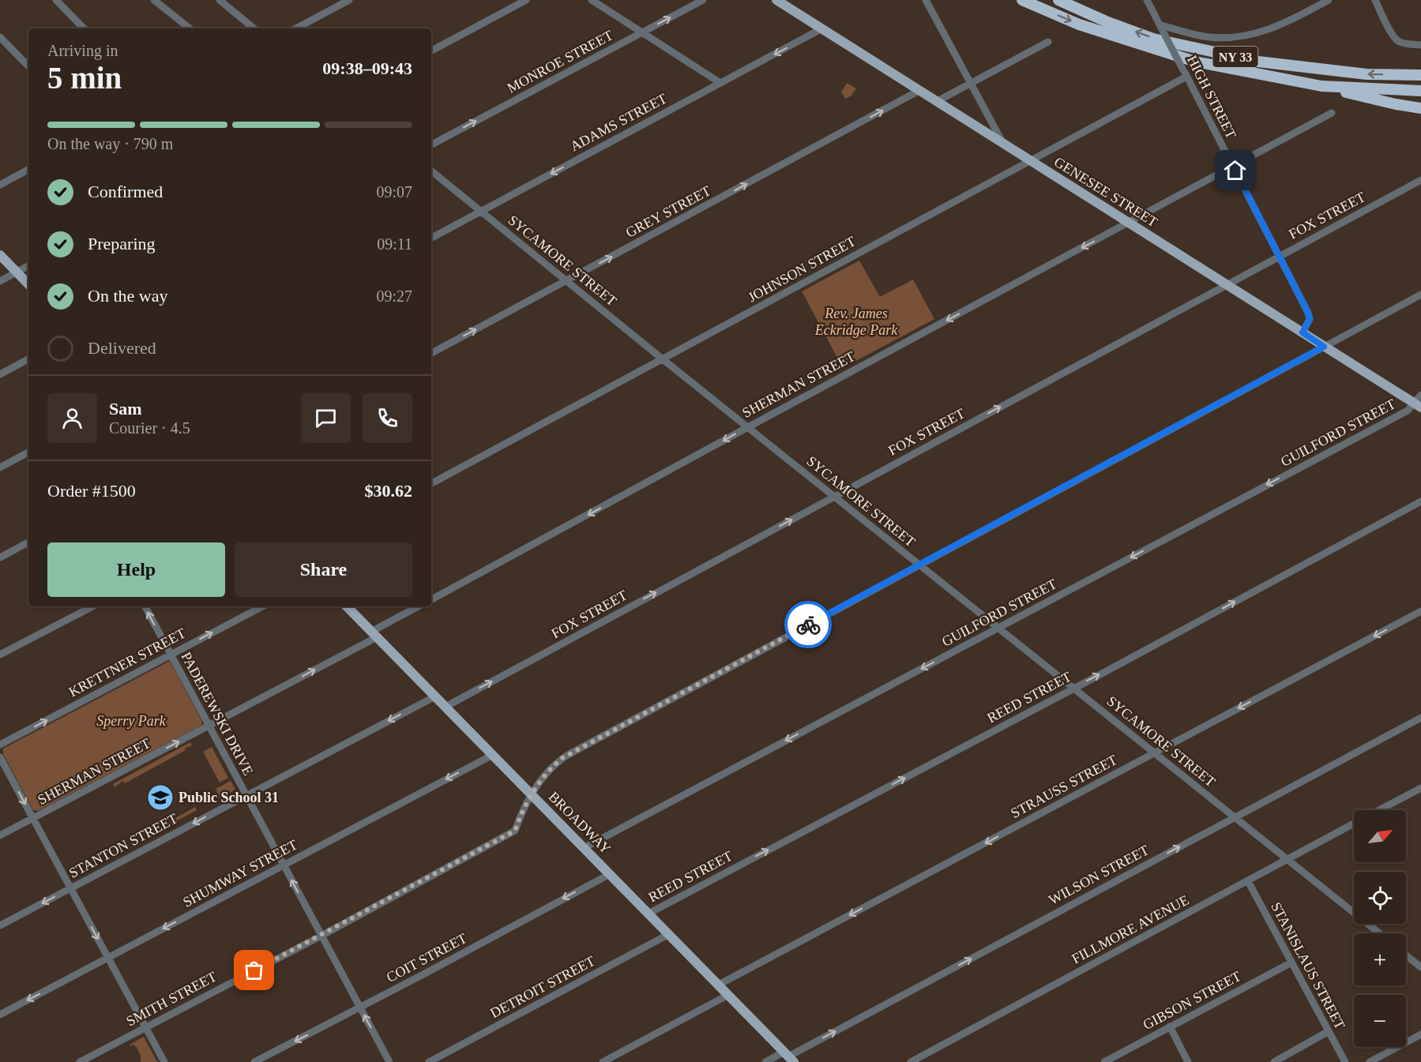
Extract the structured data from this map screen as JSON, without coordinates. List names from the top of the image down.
{
  "streets": {
    "highway": ["NY 33"],
    "main road": ["GENESEE STREET", "BROADWAY"],
    "street": [
      "MONROE STREET",
      "HIGH STREET",
      "ADAMS STREET",
      "GREY STREET",
      "FOX STREET",
      "SYCAMORE STREET",
      "JOHNSON STREET",
      "SHERMAN STREET",
      "GUILFORD STREET",
      "KRETTNER STREET",
      "REED STREET",
      "PADEREWSKI DRIVE",
      "STRAUSS STREET",
      "STANTON STREET",
      "SHUMWAY STREET",
      "WILSON STREET",
      "FILLMORE AVENUE",
      "COIT STREET",
      "STANISLAUS STREET",
      "DETROIT STREET",
      "SMITH STREET",
      "GIBSON STREET"
    ]
  },
  "crossings": [
    ["HIGH STREET", "GENESEE STREET"],
    ["HIGH STREET", "FOX STREET"],
    ["HIGH STREET", "JOHNSON STREET"],
    ["HIGH STREET", "SHERMAN STREET"],
    ["ADAMS STREET", "GENESEE STREET"],
    ["ADAMS STREET", "SYCAMORE STREET"],
    ["GENESEE STREET", "GREY STREET"],
    ["GENESEE STREET", "FOX STREET"],
    ["GENESEE STREET", "JOHNSON STREET"],
    ["GENESEE STREET", "SHERMAN STREET"],
    ["GENESEE STREET", "GUILFORD STREET"],
    ["GENESEE STREET", "SMITH STREET"],
    ["GREY STREET", "SYCAMORE STREET"],
    ["FOX STREET", "SYCAMORE STREET"],
    ["FOX STREET", "BROADWAY"],
    ["SYCAMORE STREET", "JOHNSON STREET"],
    ["SYCAMORE STREET", "SHERMAN STREET"],
    ["SYCAMORE STREET", "GUILFORD STREET"],
    ["SYCAMORE STREET", "REED STREET"],
    ["SYCAMORE STREET", "STRAUSS STREET"],
    ["SYCAMORE STREET", "WILSON STREET"],
    ["SYCAMORE STREET", "FILLMORE AVENUE"],
    ["SYCAMORE STREET", "SMITH STREET"],
    ["SHERMAN STREET", "PADEREWSKI DRIVE"],
    ["SHERMAN STREET", "BROADWAY"],
    ["GUILFORD STREET", "BROADWAY"],
    ["KRETTNER STREET", "PADEREWSKI DRIVE"],
    ["REED STREET", "BROADWAY"],
    ["PADEREWSKI DRIVE", "STANTON STREET"],
    ["PADEREWSKI DRIVE", "SHUMWAY STREET"],
    ["PADEREWSKI DRIVE", "COIT STREET"],
    ["PADEREWSKI DRIVE", "SMITH STREET"],
    ["STRAUSS STREET", "BROADWAY"],
    ["BROADWAY", "STANTON STREET"],
    ["BROADWAY", "SHUMWAY STREET"],
    ["BROADWAY", "WILSON STREET"],
    ["BROADWAY", "COIT STREET"],
    ["BROADWAY", "DETROIT STREET"],
    ["BROADWAY", "SMITH STREET"],
    ["FILLMORE AVENUE", "STANISLAUS STREET"],
    ["STANISLAUS STREET", "GIBSON STREET"]
  ],
  "one_way": [
    "MONROE STREET",
    "ADAMS STREET",
    "GREY STREET",
    "FOX STREET",
    "GUILFORD STREET",
    "KRETTNER STREET",
    "REED STREET",
    "PADEREWSKI DRIVE",
    "STRAUSS STREET",
    "STANTON STREET",
    "SHUMWAY STREET",
    "WILSON STREET",
    "COIT STREET"
  ],
  "parks": ["Rev. James Eckridge Park", "Sperry Park"],
  "places": {
    "school or university": ["Public School 31"]
  },
  "north": "top right",
  "page": {
    "heading": ["5 min", "Arriving in", "09:38–09:43"],
    "panel": [
      "Sam",
      "Courier · 4.5",
      "Order #1500",
      "$30.62"
    ],
    "bar": "On the way · 790 m",
    "list": [
      ["Confirmed", "09:07"],
      ["Preparing", "09:11"],
      ["On the way", "09:27"],
      "Delivered"
    ],
    "buttons": ["Help", "Share"],
    "map_buttons": ["+", "−"]
  }
}
